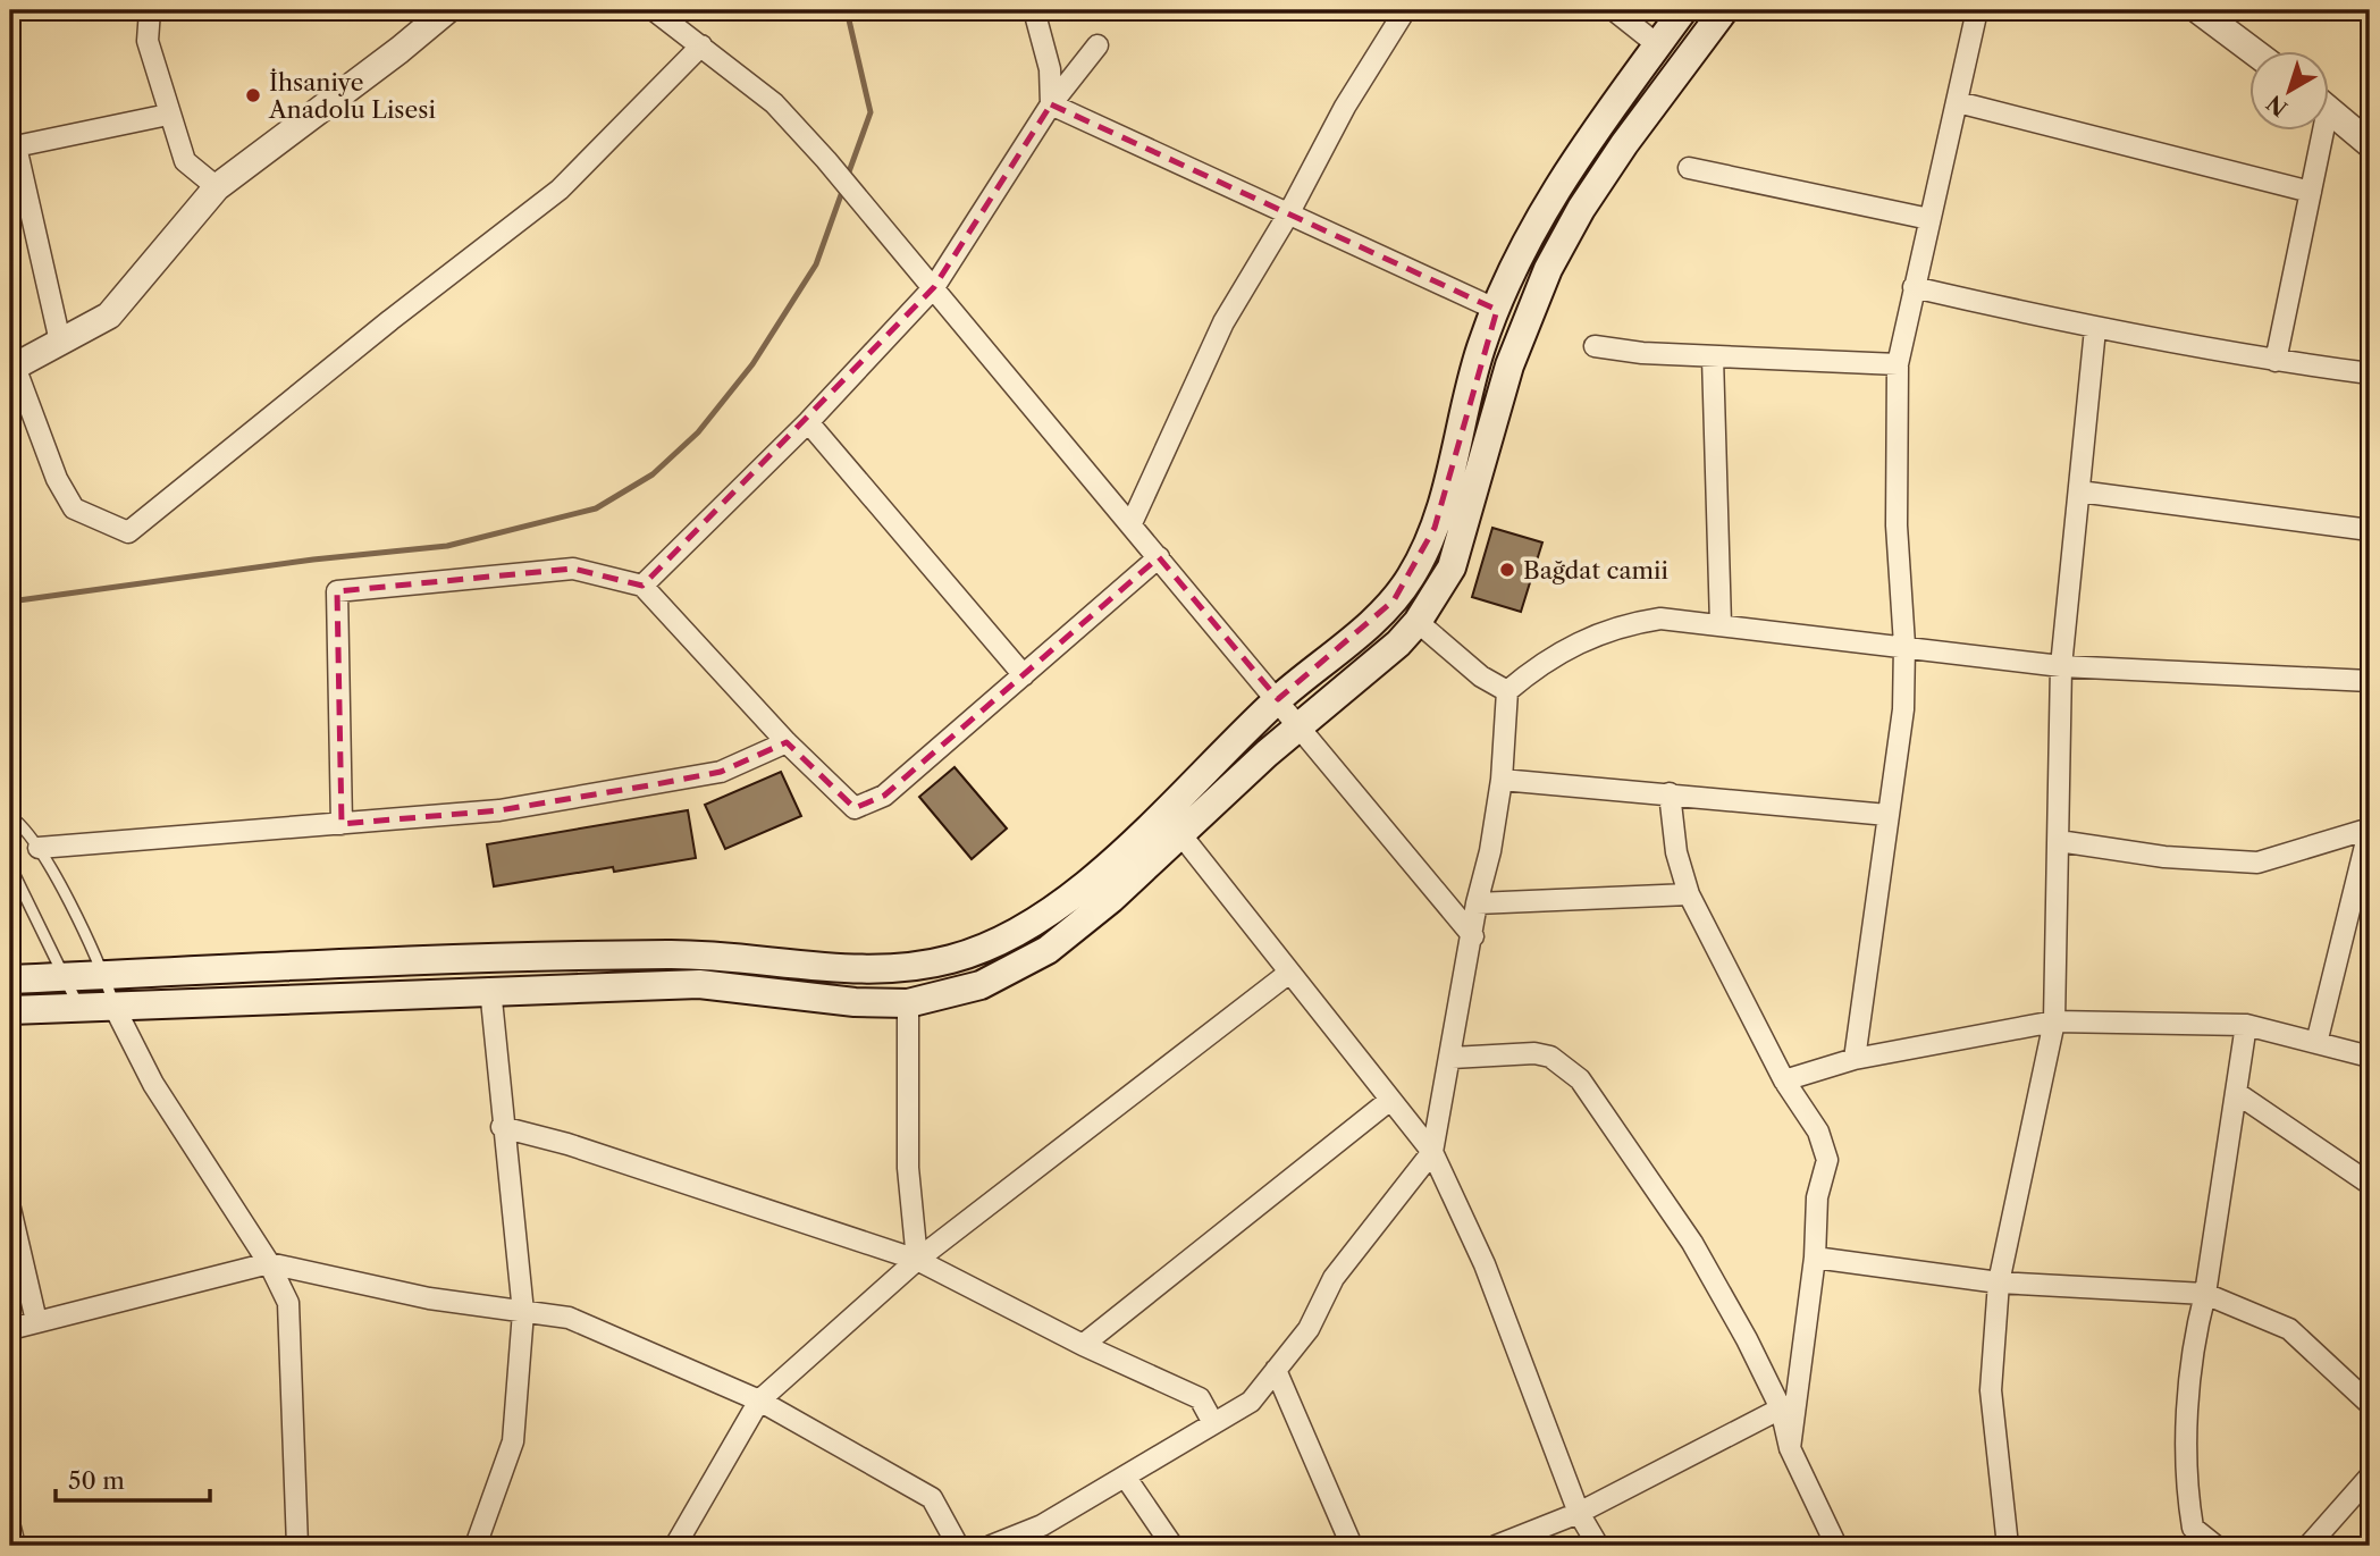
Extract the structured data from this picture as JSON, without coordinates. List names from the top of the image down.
{
  "places": ["İhsaniye Anadolu Lisesi", "Bağdat camii"],
  "scale_bar": "50 m",
  "north": "bottom left"
}
